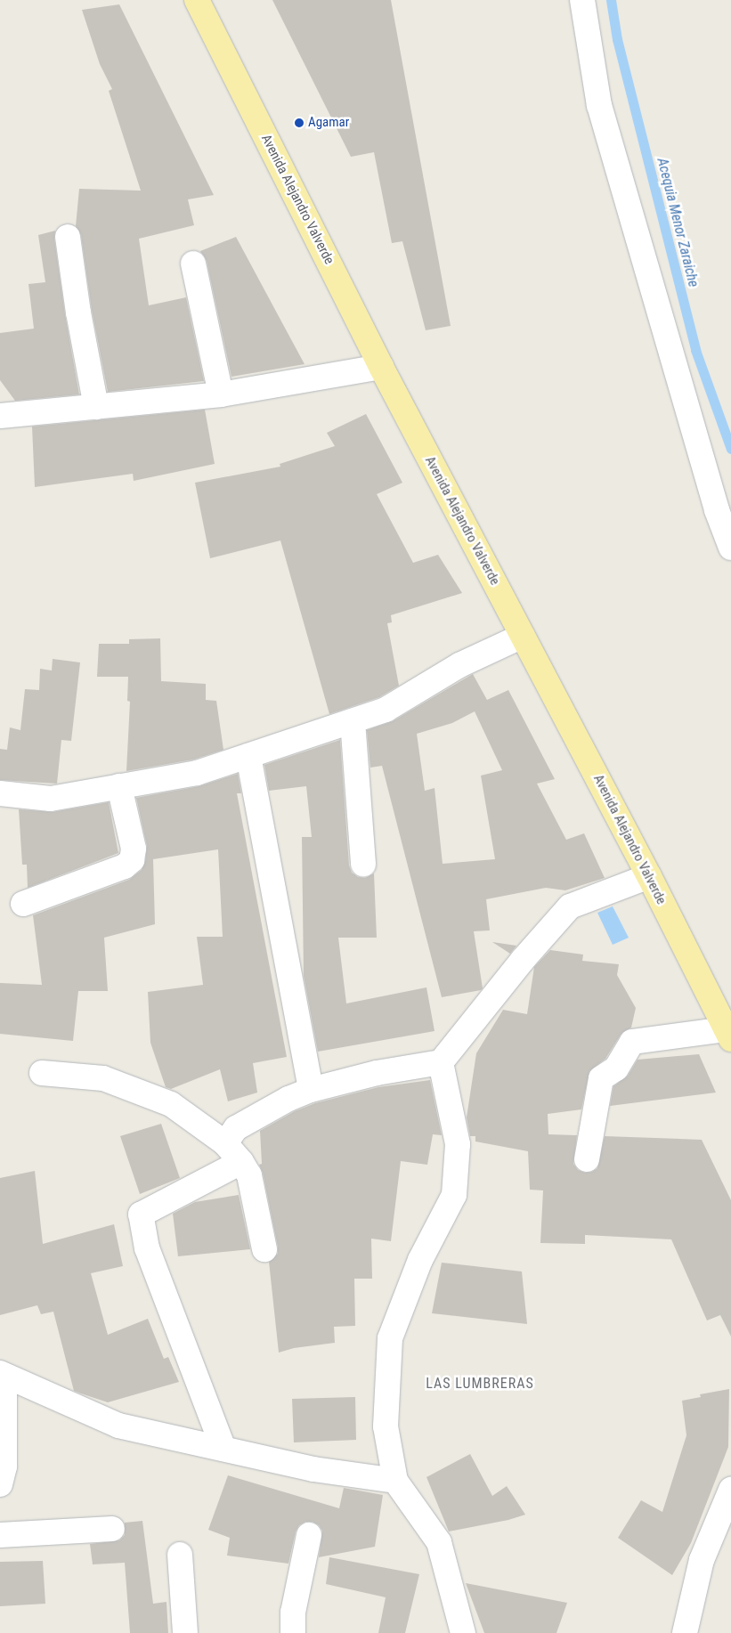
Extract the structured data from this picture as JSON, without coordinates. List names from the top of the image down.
{
  "streets": {
    "main road": ["Avenida Alejandro Valverde"]
  },
  "districts": ["LAS LUMBRERAS"],
  "water": ["Acequia Menor Zaraiche"],
  "places": ["Agamar"]
}
